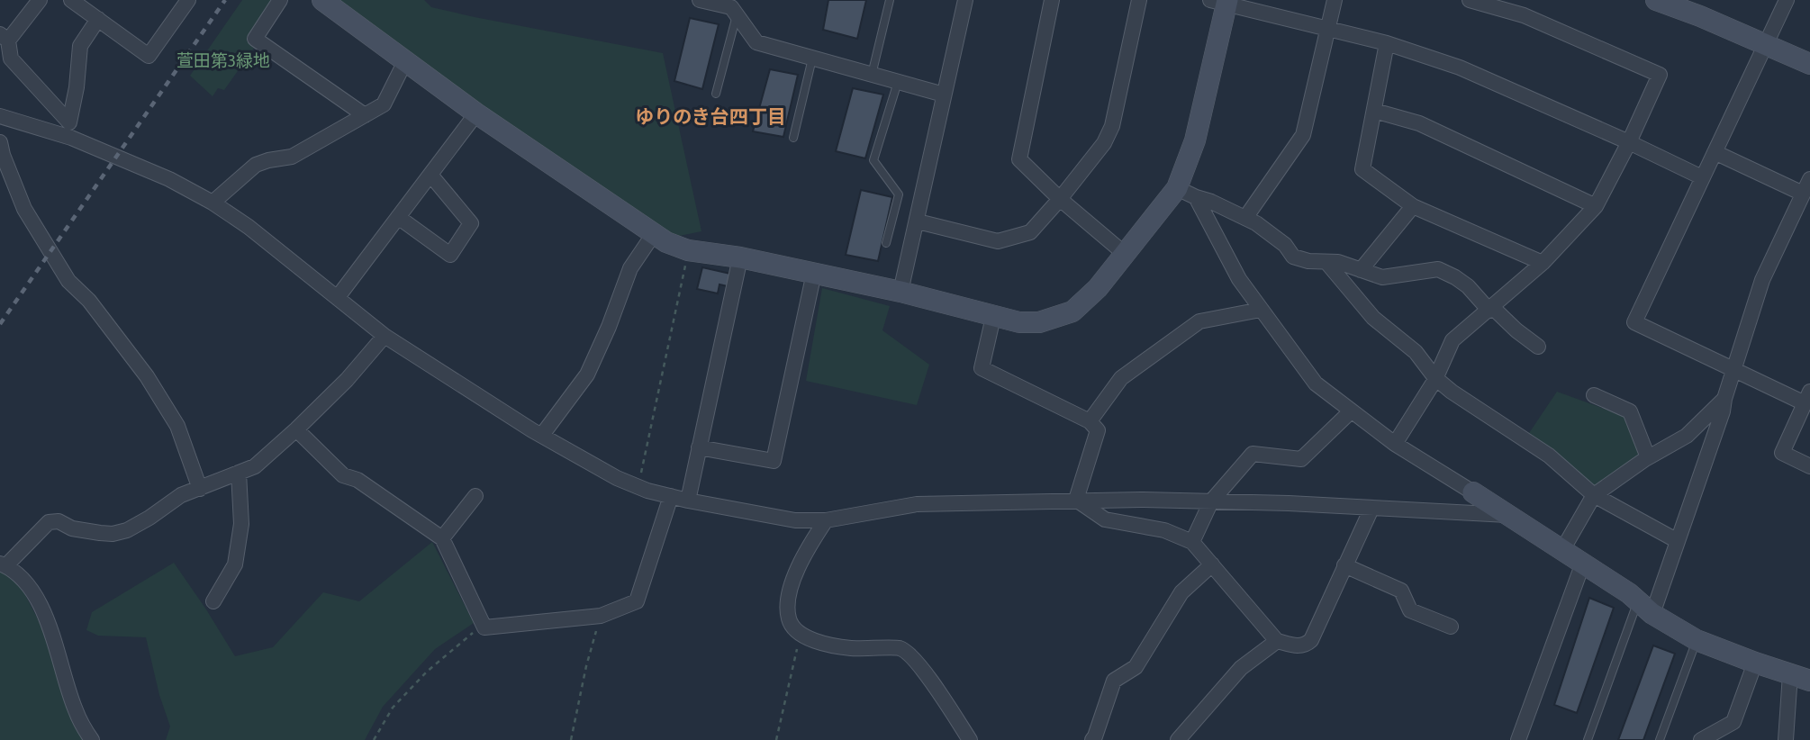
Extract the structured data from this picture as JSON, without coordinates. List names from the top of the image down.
{
  "districts": ["ゆりのき台四丁目"],
  "parks": ["萱田第3緑地"]
}
